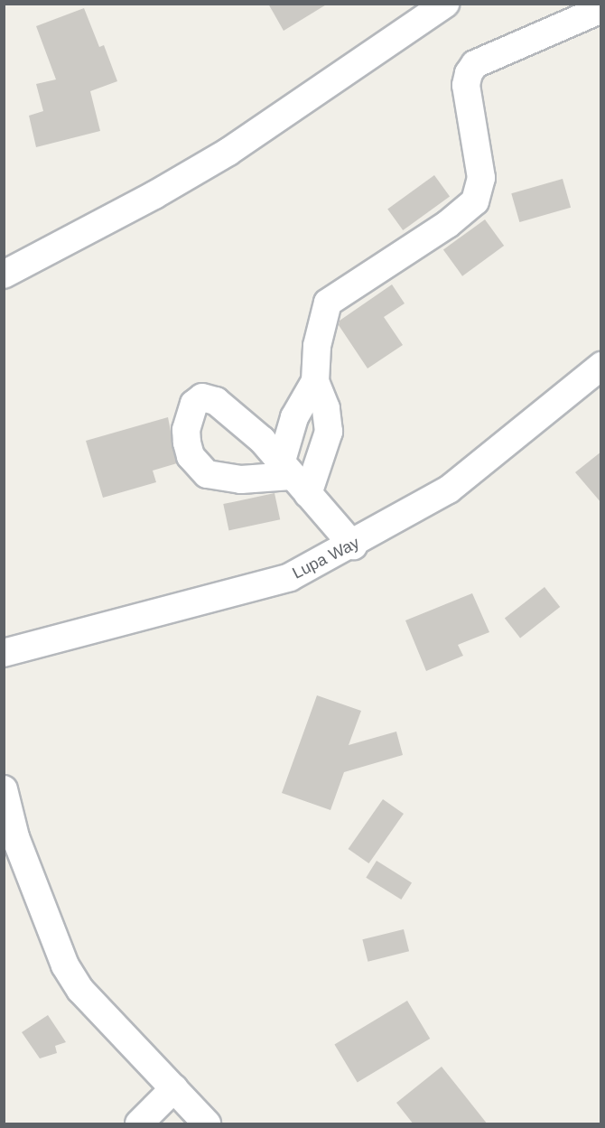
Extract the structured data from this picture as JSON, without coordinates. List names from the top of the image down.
{
  "streets": {
    "street": ["Lupa Way"]
  }
}
